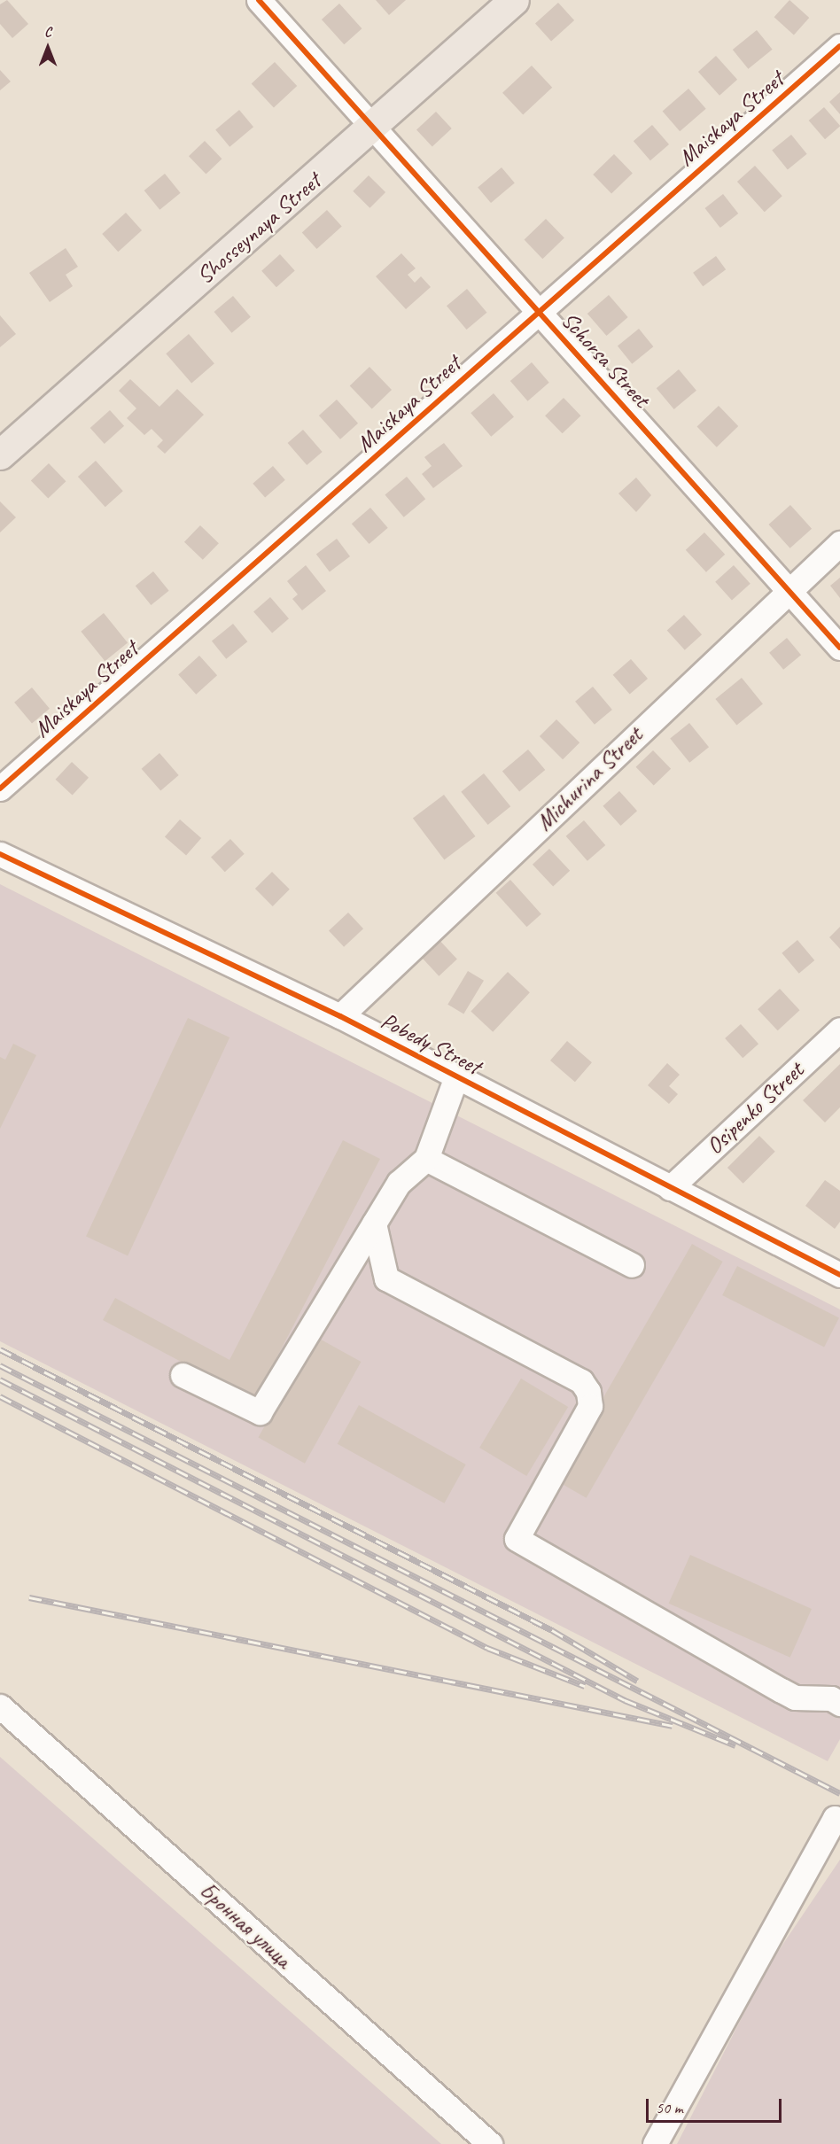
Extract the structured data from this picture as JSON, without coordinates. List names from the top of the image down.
{
  "streets": {
    "main road": ["Shosseynaya Street"],
    "street": [
      "Maiskaya Street",
      "Schorsa Street",
      "Michurina Street",
      "Pobedy Street",
      "Osipenko Street",
      "Бронная улица"
    ]
  },
  "crossings": [
    ["Maiskaya Street", "Schorsa Street"],
    ["Shosseynaya Street", "Schorsa Street"],
    ["Schorsa Street", "Michurina Street"],
    ["Michurina Street", "Pobedy Street"],
    ["Pobedy Street", "Osipenko Street"]
  ],
  "scale_bar": "50 m",
  "north": "top"
}
